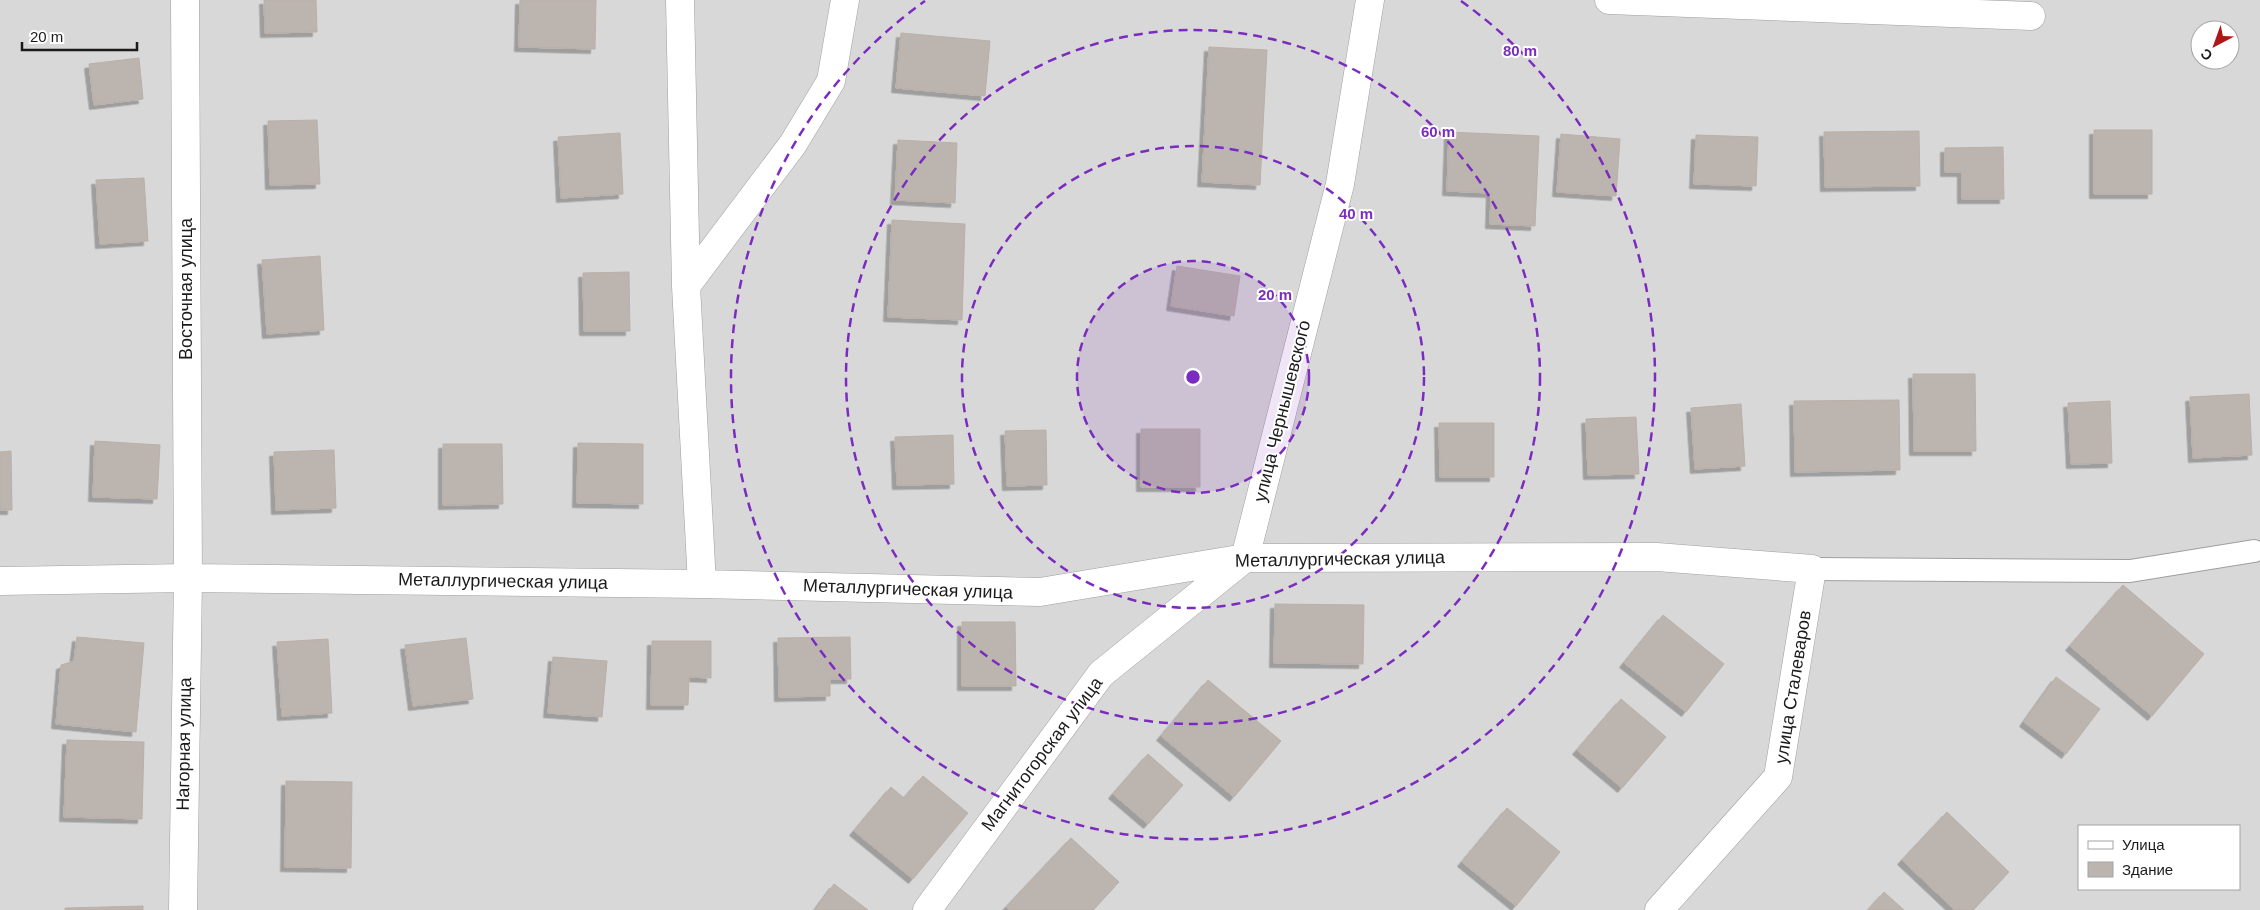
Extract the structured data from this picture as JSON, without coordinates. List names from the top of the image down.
{
  "streets": {
    "street": [
      "Восточная улица",
      "улица Чернышевского",
      "Металлургическая улица",
      "улица Сталеваров",
      "Нагорная улица",
      "Магнитогорская улица"
    ]
  },
  "crossings": [
    ["Восточная улица", "Металлургическая улица"],
    ["Восточная улица", "Нагорная улица"],
    ["улица Чернышевского", "Металлургическая улица"],
    ["улица Чернышевского", "Магнитогорская улица"],
    ["Металлургическая улица", "улица Сталеваров"],
    ["Металлургическая улица", "Нагорная улица"],
    ["Металлургическая улица", "Магнитогорская улица"]
  ],
  "legend": ["Улица", "Здание"],
  "scale_bar": "20 m",
  "north": "bottom left",
  "rings": [
    "80 m",
    "60 m",
    "40 m",
    "20 m"
  ]
}
